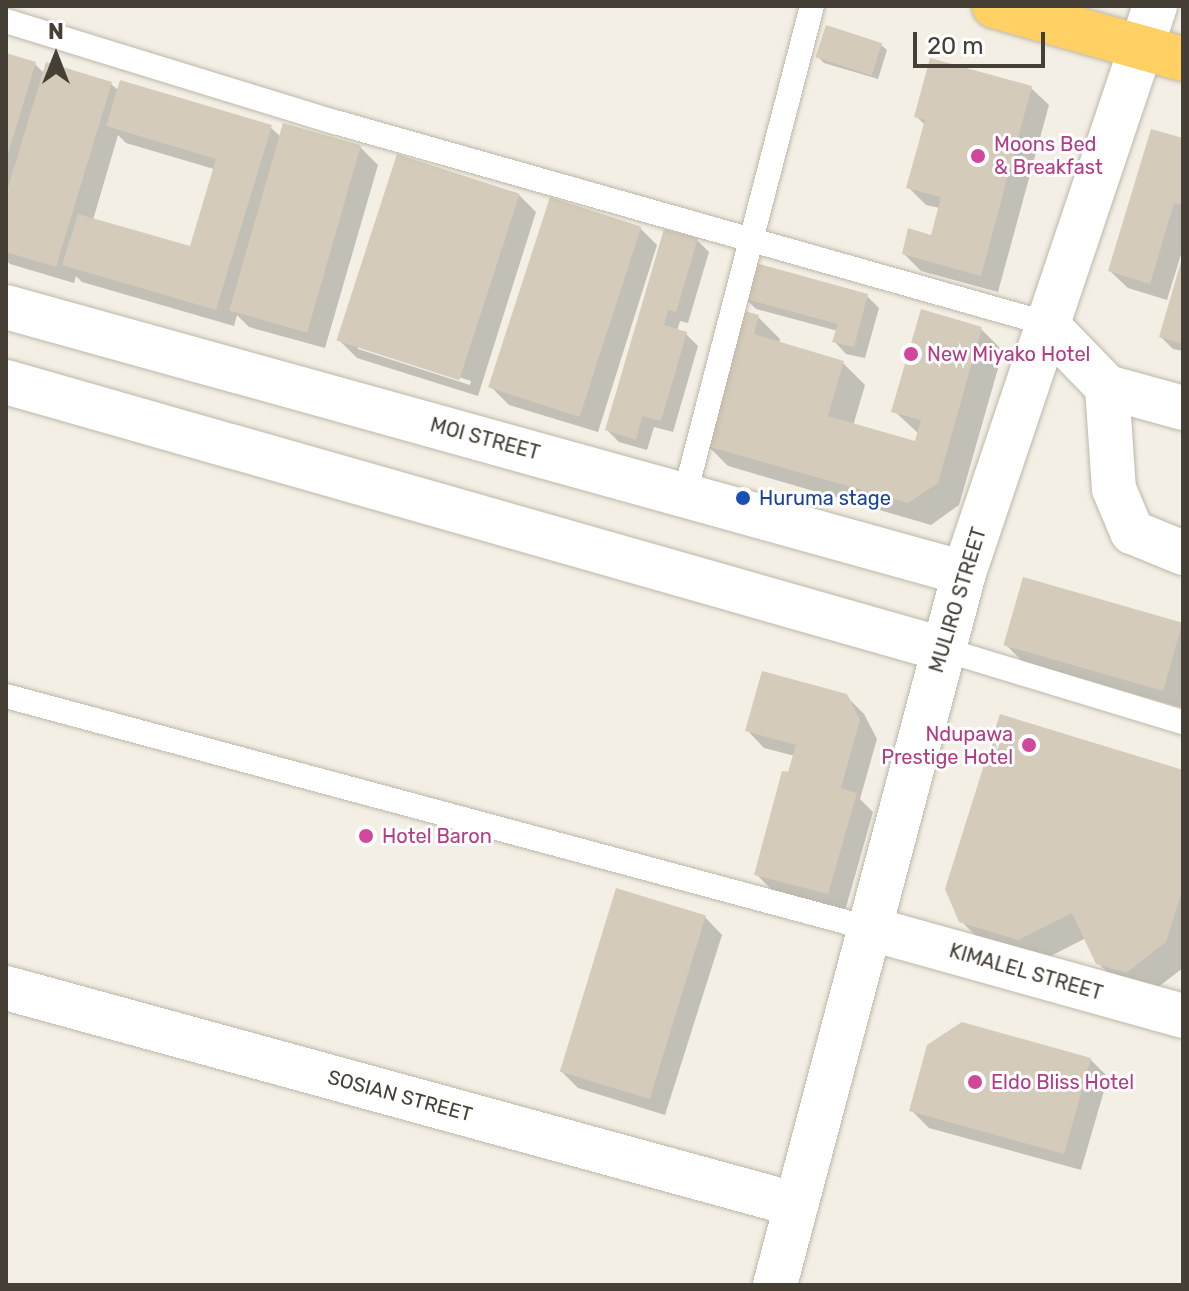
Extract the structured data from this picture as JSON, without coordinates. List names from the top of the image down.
{
  "streets": {
    "street": [
      "MOI STREET",
      "MULIRO STREET",
      "KIMALEL STREET",
      "SOSIAN STREET"
    ]
  },
  "crossings": [
    ["MOI STREET", "MULIRO STREET"],
    ["MULIRO STREET", "KIMALEL STREET"],
    ["MULIRO STREET", "SOSIAN STREET"]
  ],
  "places": [
    "Moons Bed & Breakfast",
    "New Miyako Hotel",
    "Huruma stage",
    "Ndupawa Prestige Hotel",
    "Hotel Baron",
    "Eldo Bliss Hotel"
  ],
  "scale_bar": "20 m",
  "north": "top"
}
